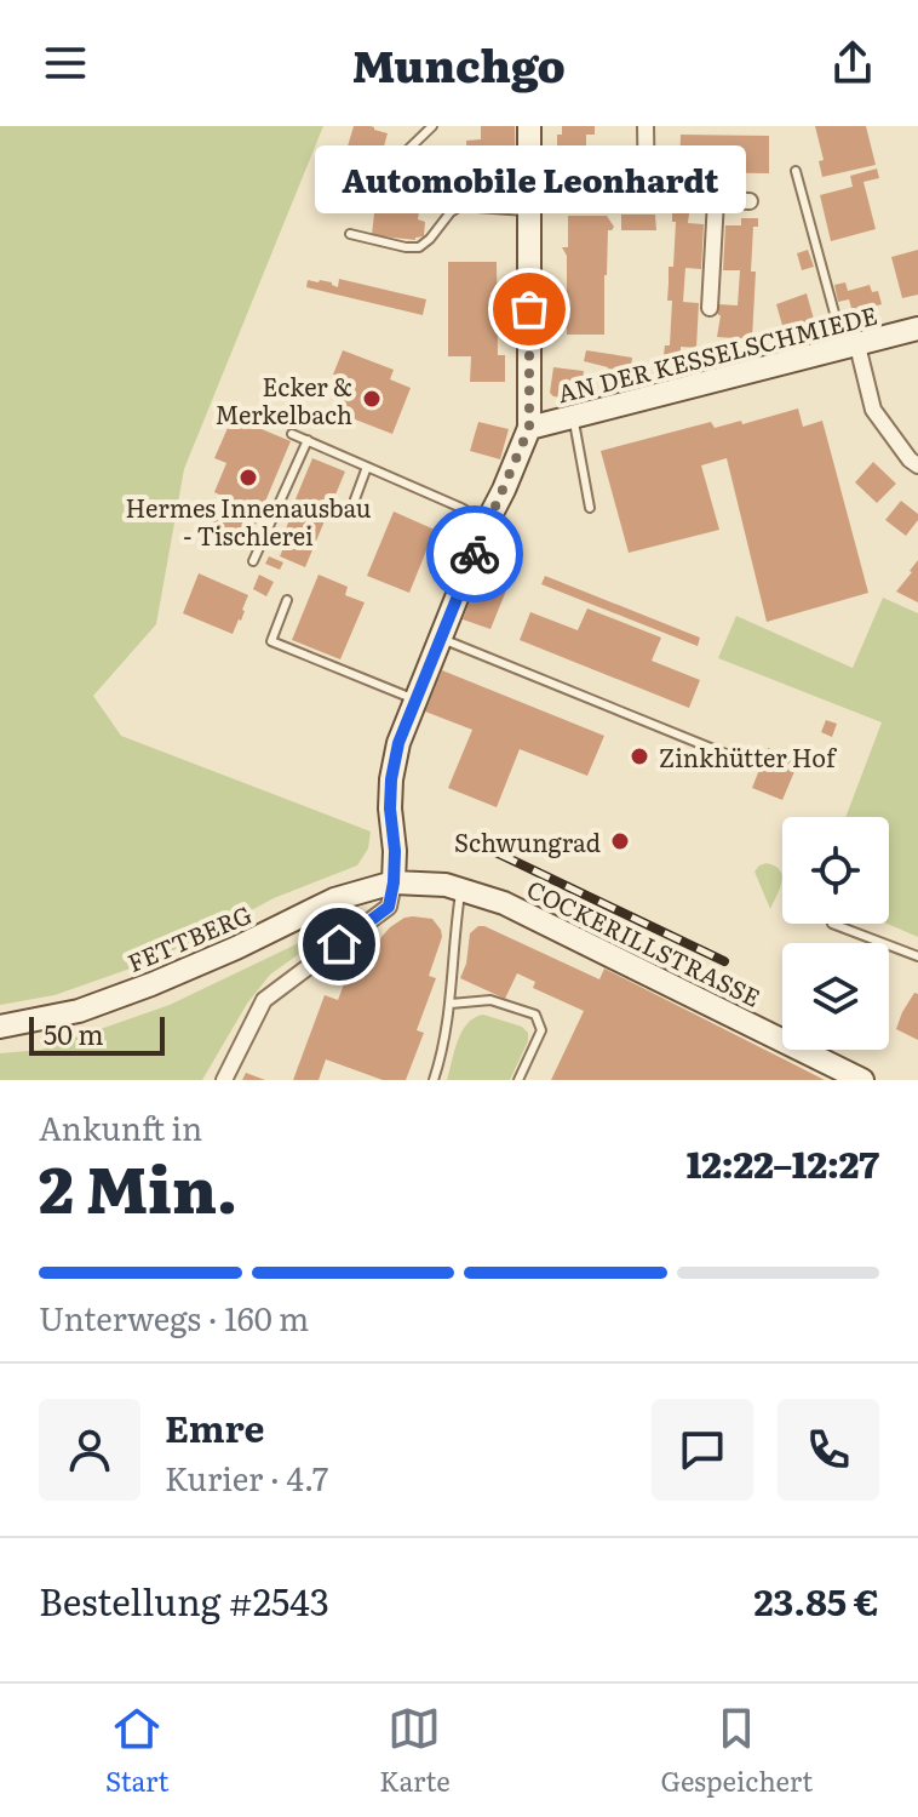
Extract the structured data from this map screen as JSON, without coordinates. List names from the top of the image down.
{
  "streets": {
    "street": ["AN DER KESSELSCHMIEDE", "FETTBERG", "COCKERILLSTRASSE"]
  },
  "crossings": [
    ["FETTBERG", "COCKERILLSTRASSE"]
  ],
  "places": [
    "Automobile Leonhardt",
    "Ecker & Merkelbach",
    "Hermes Innenausbau - Tischlerei",
    "Zinkhütter Hof",
    "Schwungrad"
  ],
  "scale_bar": "50 m",
  "page": {
    "header": "Munchgo",
    "bubble": "Automobile Leonhardt",
    "scale": "50 m",
    "heading": ["2 Min.", "Ankunft in", "12:22–12:27"],
    "panel": [
      "Emre",
      "Kurier · 4.7",
      "Bestellung #2543",
      "23.85 €"
    ],
    "bar": "Unterwegs · 160 m",
    "tabs": ["Start", "Karte", "Gespeichert"]
  }
}
